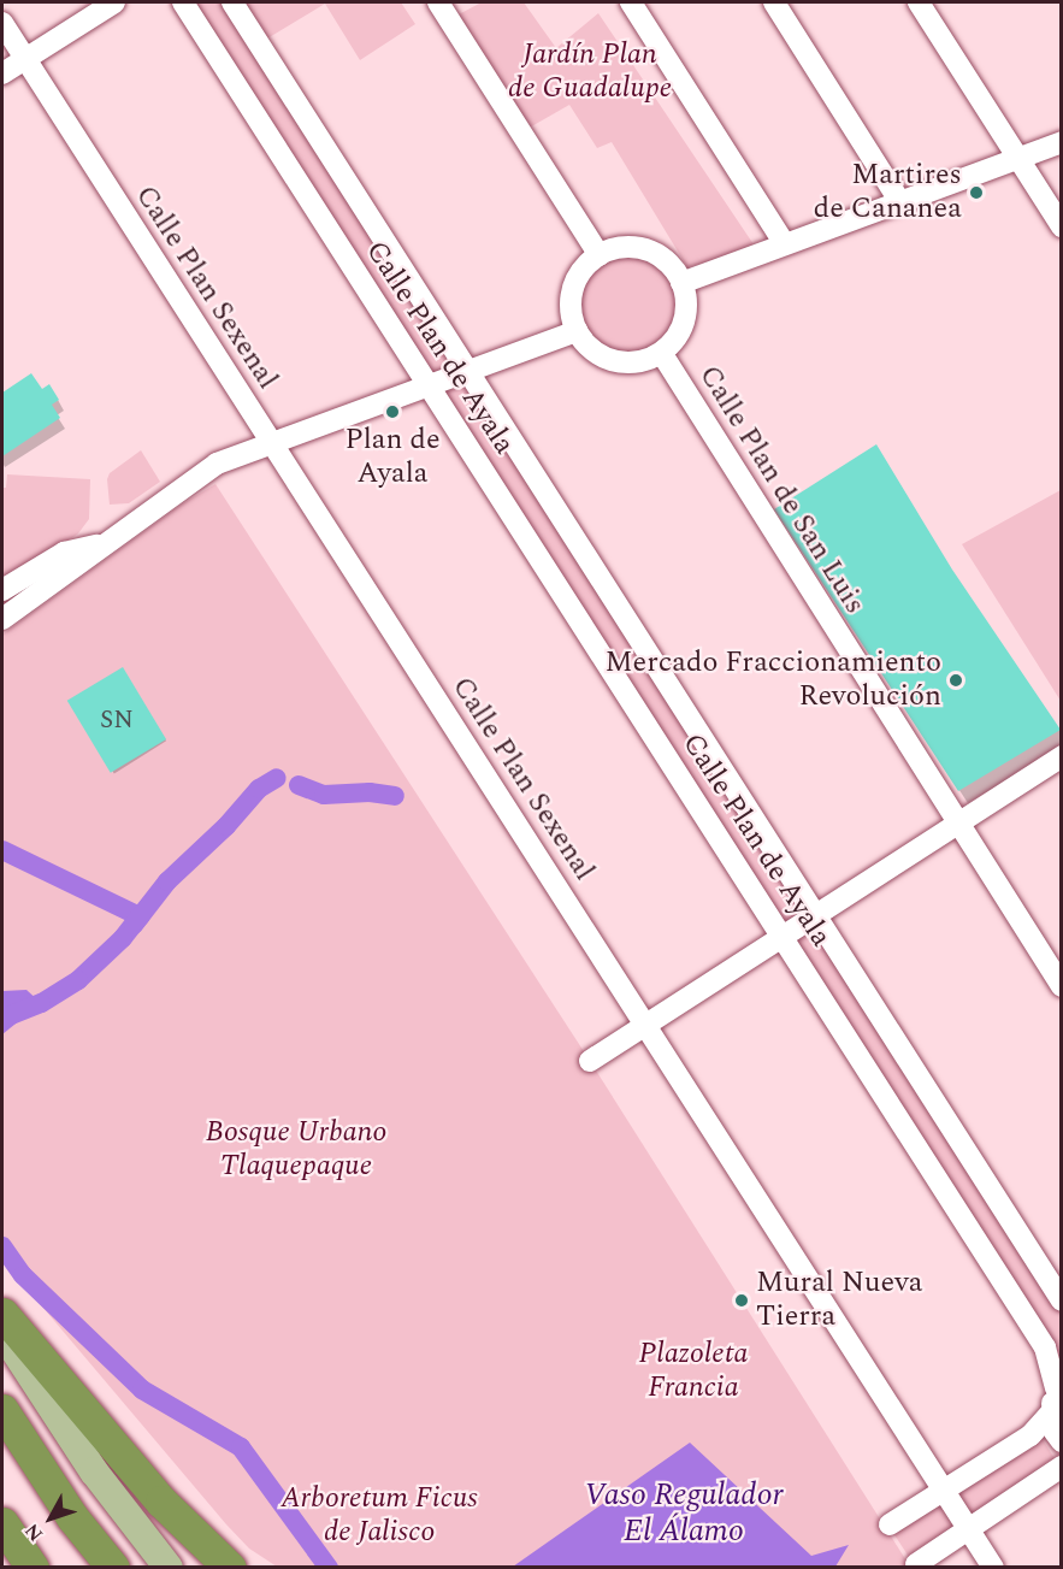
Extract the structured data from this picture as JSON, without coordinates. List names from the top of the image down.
{
  "streets": {
    "street": ["Calle Plan Sexenal", "Calle Plan de Ayala", "Calle Plan de San Luis"]
  },
  "water": ["Vaso Regulador El Álamo"],
  "parks": [
    "Jardín Plan de Guadalupe",
    "Bosque Urbano Tlaquepaque",
    "Plazoleta Francia",
    "Arboretum Ficus de Jalisco"
  ],
  "places": [
    "Martires de Cananea",
    "Plan de Ayala",
    "Mercado Fraccionamiento Revolución",
    "Mural Nueva Tierra"
  ],
  "house_numbers": ["SN"],
  "north": "bottom left"
}
